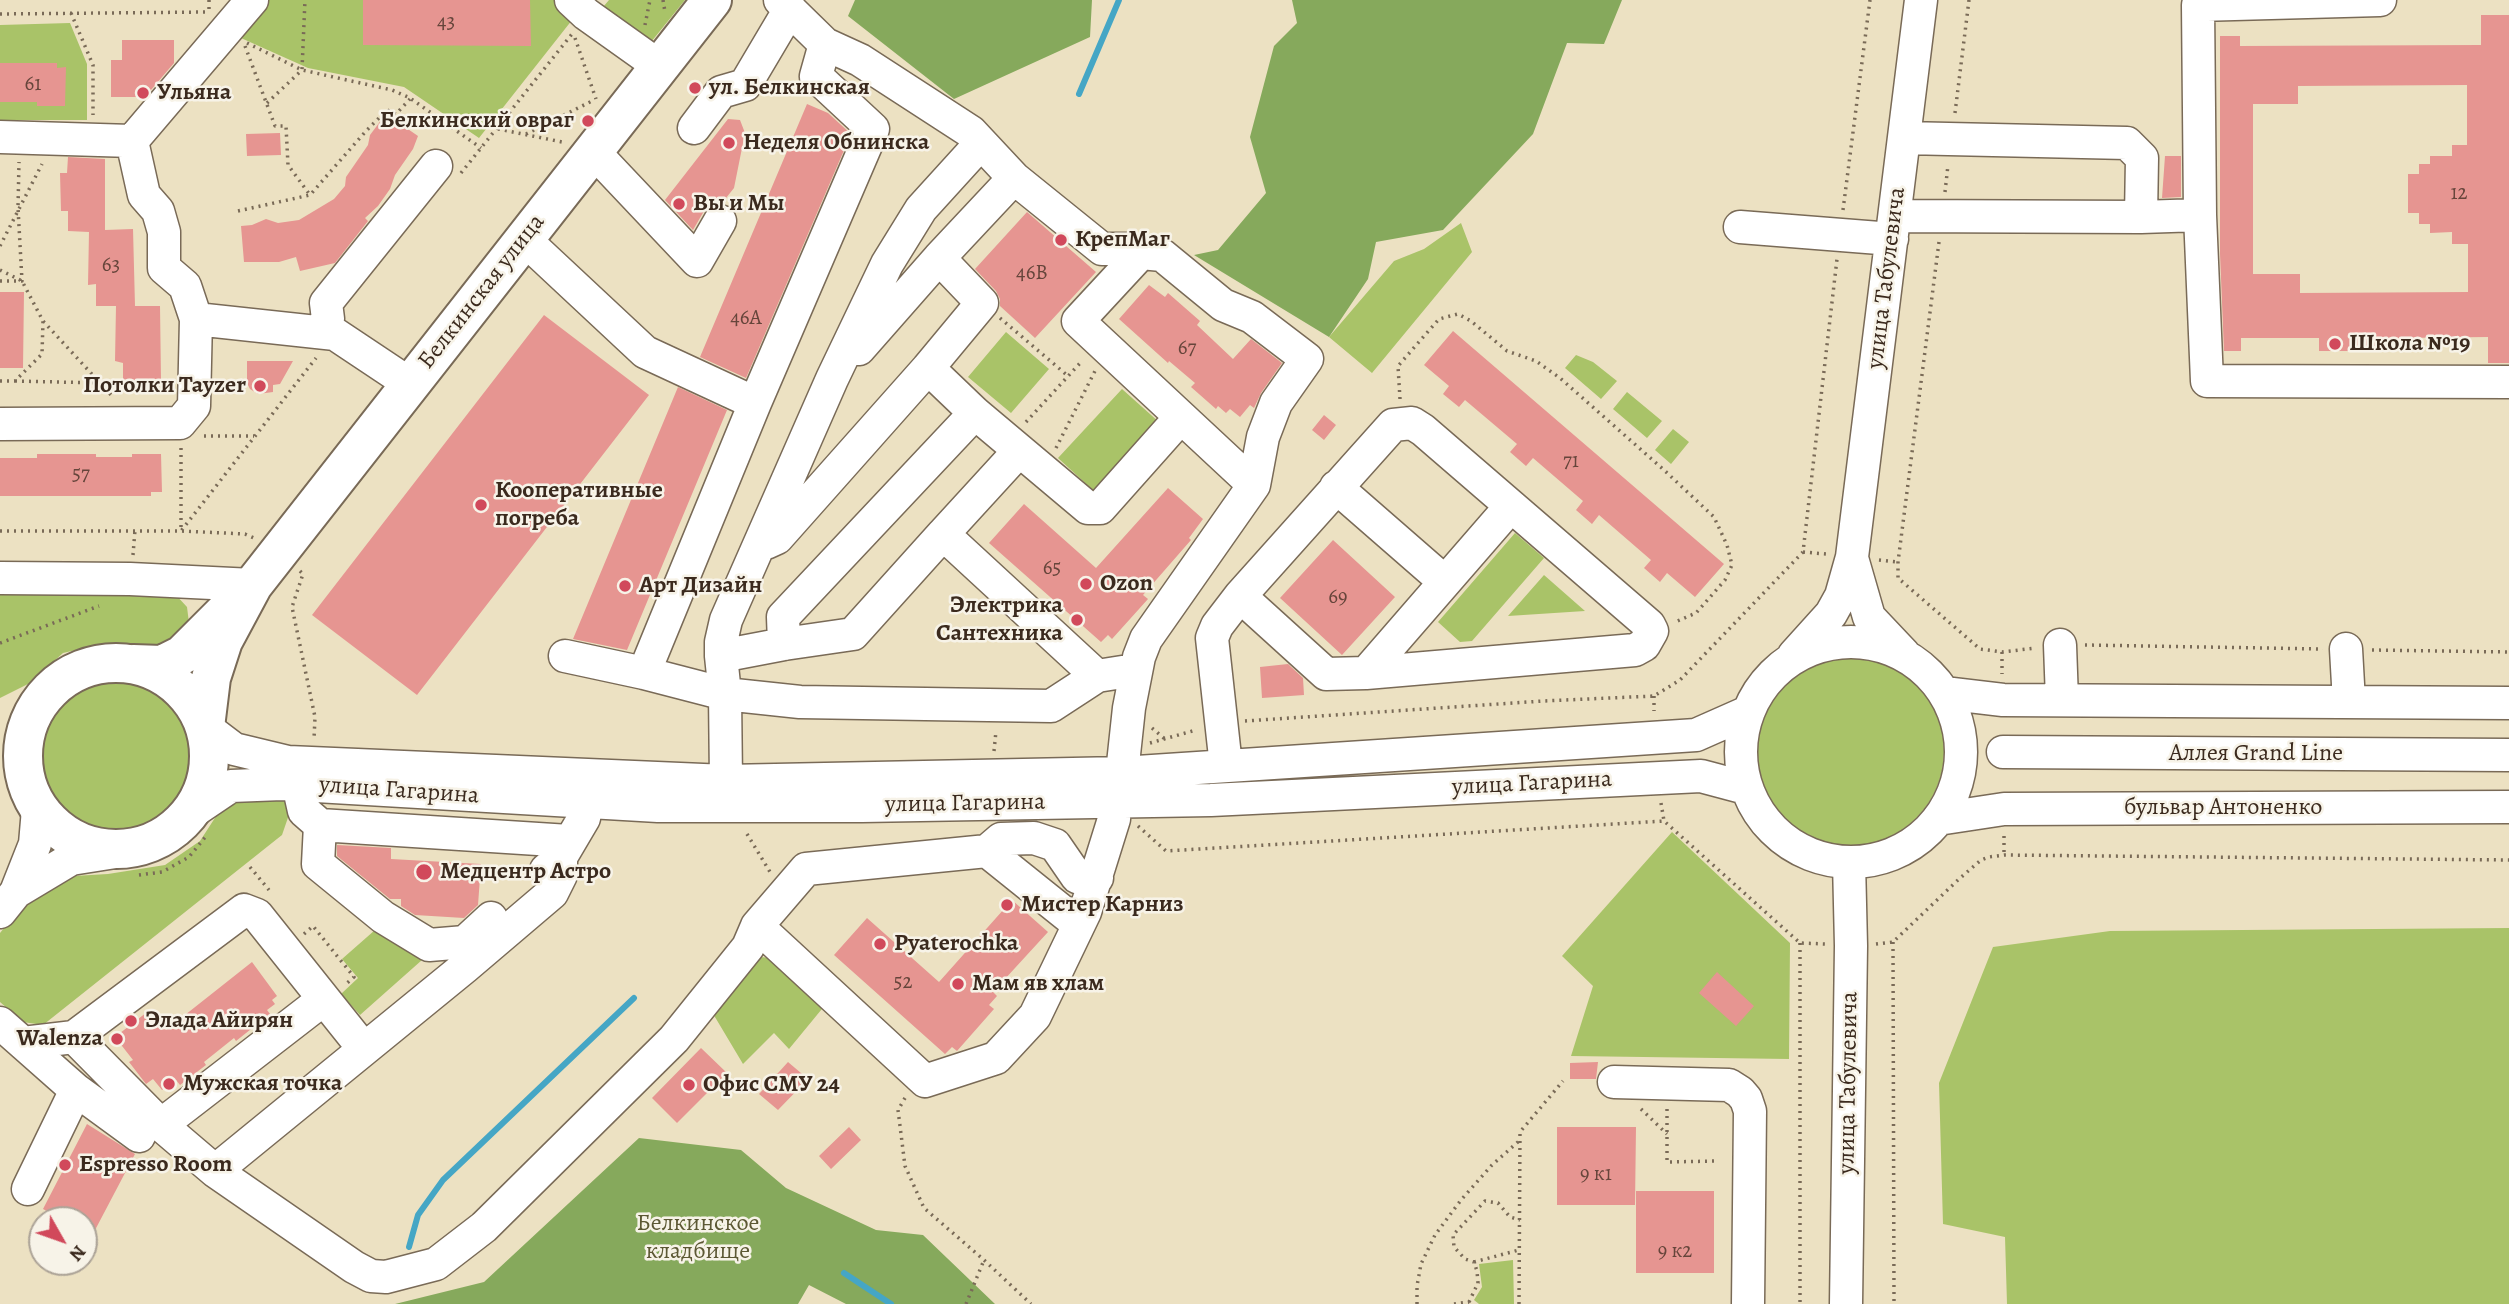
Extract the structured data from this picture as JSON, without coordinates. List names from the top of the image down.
{
  "streets": {
    "main road": ["Белкинская улица"],
    "street": [
      "улица Табулевича",
      "Аллея Grand Line",
      "улица Гагарина",
      "бульвар Антоненко"
    ]
  },
  "crossings": [
    ["улица Табулевича", "улица Гагарина"],
    ["улица Табулевича", "бульвар Антоненко"],
    ["Белкинская улица", "улица Гагарина"],
    ["улица Гагарина", "бульвар Антоненко"]
  ],
  "parks": ["Белкинское кладбище"],
  "places": [
    "ул. Белкинская",
    "Ульяна",
    "Белкинский овраг",
    "Неделя Обнинска",
    "Вы и Мы",
    "КрепМаг",
    "Школа №19",
    "Потолки Tayzer",
    "Кооперативные погреба",
    "Ozon",
    "Арт Дизайн",
    "Электрика Сантехника",
    "Медцентр Астро",
    "Мистер Карниз",
    "Pyaterochka",
    "Мам яв хлам",
    "Элада Айирян",
    "Walenza",
    "Мужская точка",
    "Офис СМУ 24",
    "Espresso Room"
  ],
  "house_numbers": [
    "43",
    "61",
    "12",
    "63",
    "46В",
    "46А",
    "67",
    "71",
    "57",
    "65",
    "69",
    "52",
    "9 к1",
    "9 к2"
  ],
  "north": "bottom right"
}
